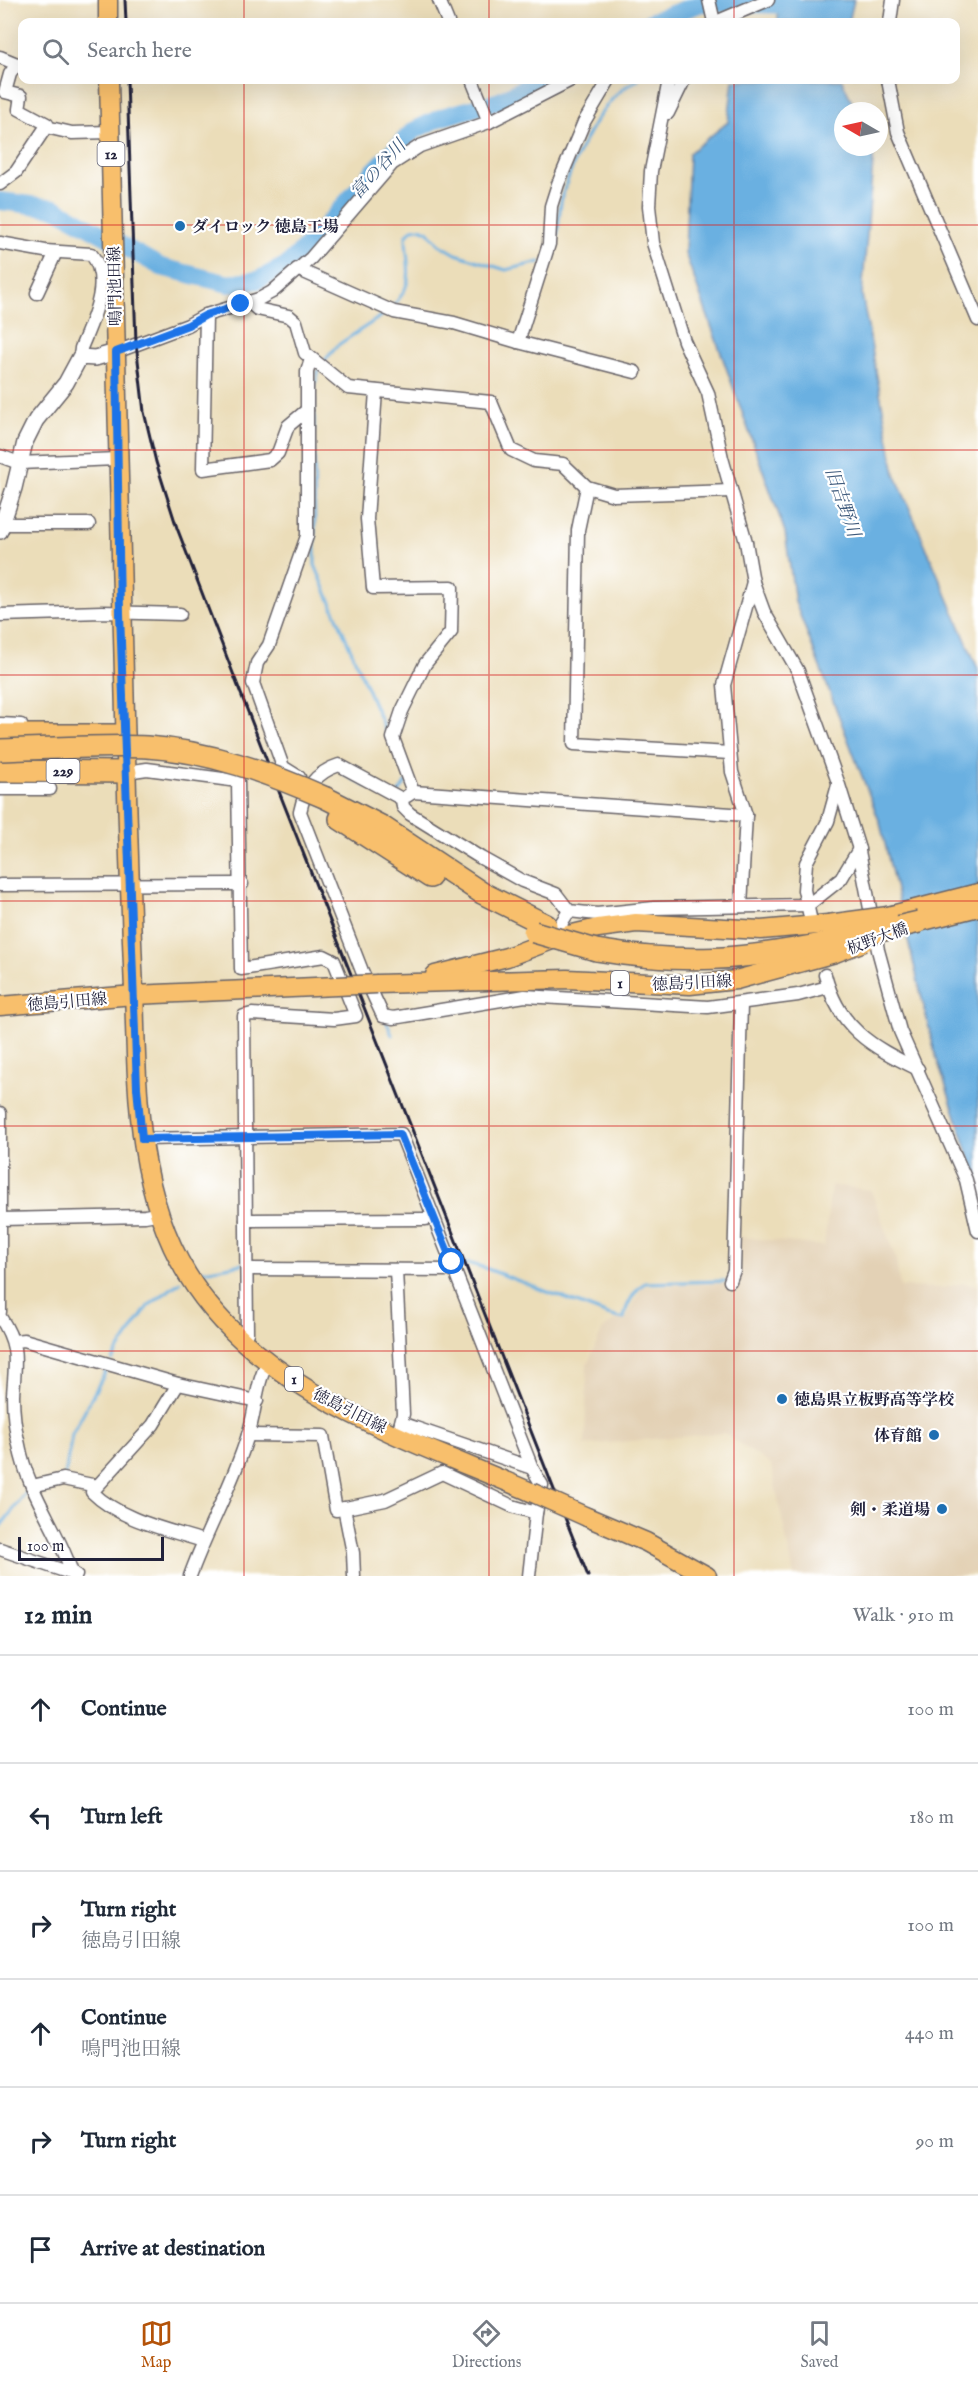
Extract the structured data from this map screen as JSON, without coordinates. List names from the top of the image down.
{
  "streets": {
    "highway": ["229"],
    "main road": [
      "12",
      "鳴門池田線",
      "徳島引田線",
      "1"
    ]
  },
  "crossings": [
    ["鳴門池田線", "229"],
    ["鳴門池田線", "徳島引田線"]
  ],
  "water": ["富の谷川", "旧吉野川"],
  "places": [
    "ダイロック 徳島工場",
    "徳島県立板野高等学校",
    "体育館",
    "剣・柔道場"
  ],
  "scale_bar": "100 m",
  "north": "left",
  "page": {
    "search": "Search here",
    "scale": "100 m",
    "heading": ["12 min", "Walk · 910 m"],
    "list": [
      ["Continue", "100 m"],
      ["Turn left", "180 m"],
      ["Turn right", "徳島引田線", "100 m"],
      ["Continue", "鳴門池田線", "440 m"],
      ["Turn right", "90 m"],
      "Arrive at destination"
    ],
    "nav": ["Map", "Directions", "Saved"]
  }
}
